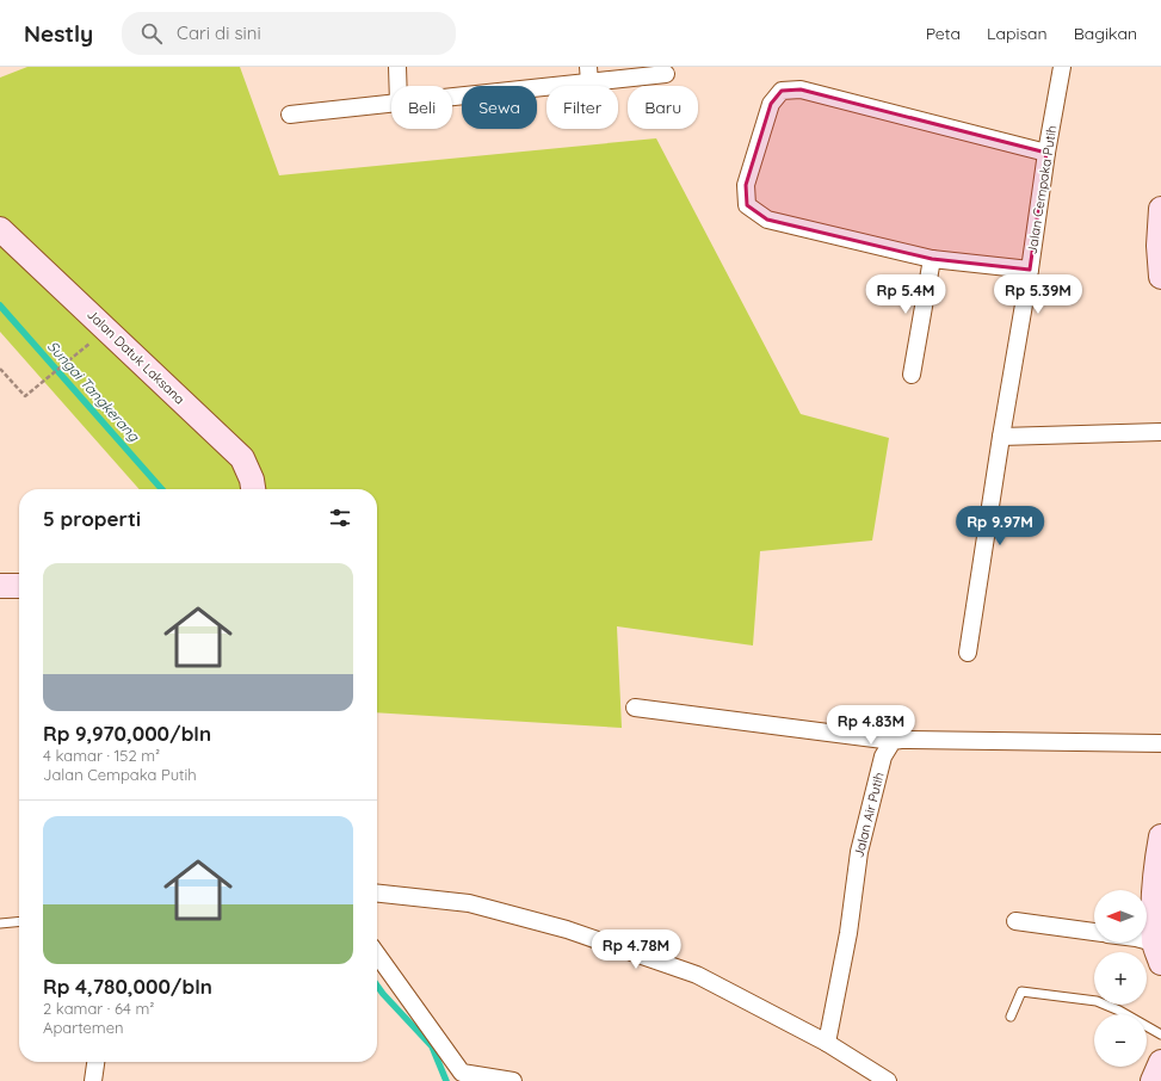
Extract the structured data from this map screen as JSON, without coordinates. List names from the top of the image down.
{
  "streets": {
    "street": ["Jalan Cempaka Putih", "Jalan Datuk Laksana", "Jalan Air Putih"]
  },
  "water": ["Sungai Tangkerang"],
  "north": "left",
  "page": {
    "header": "Nestly",
    "search": "Cari di sini",
    "nav": ["Peta", "Lapisan", "Bagikan"],
    "chip": [
      "Beli",
      "Sewa",
      "Filter",
      "Baru"
    ],
    "price": [
      "Rp 5.4M",
      "Rp 5.39M",
      "Rp 9.97M",
      "Rp 4.83M",
      "Rp 4.78M"
    ],
    "heading": "5 properti",
    "list": [
      {
        "name": "Rp 9,970,000/bln",
        "note": "4 kamar · 152 m² · Jalan Cempaka Putih"
      },
      {
        "name": "Rp 4,780,000/bln",
        "note": "2 kamar · 64 m² · Apartemen"
      }
    ],
    "map_buttons": ["+", "−"]
  }
}
